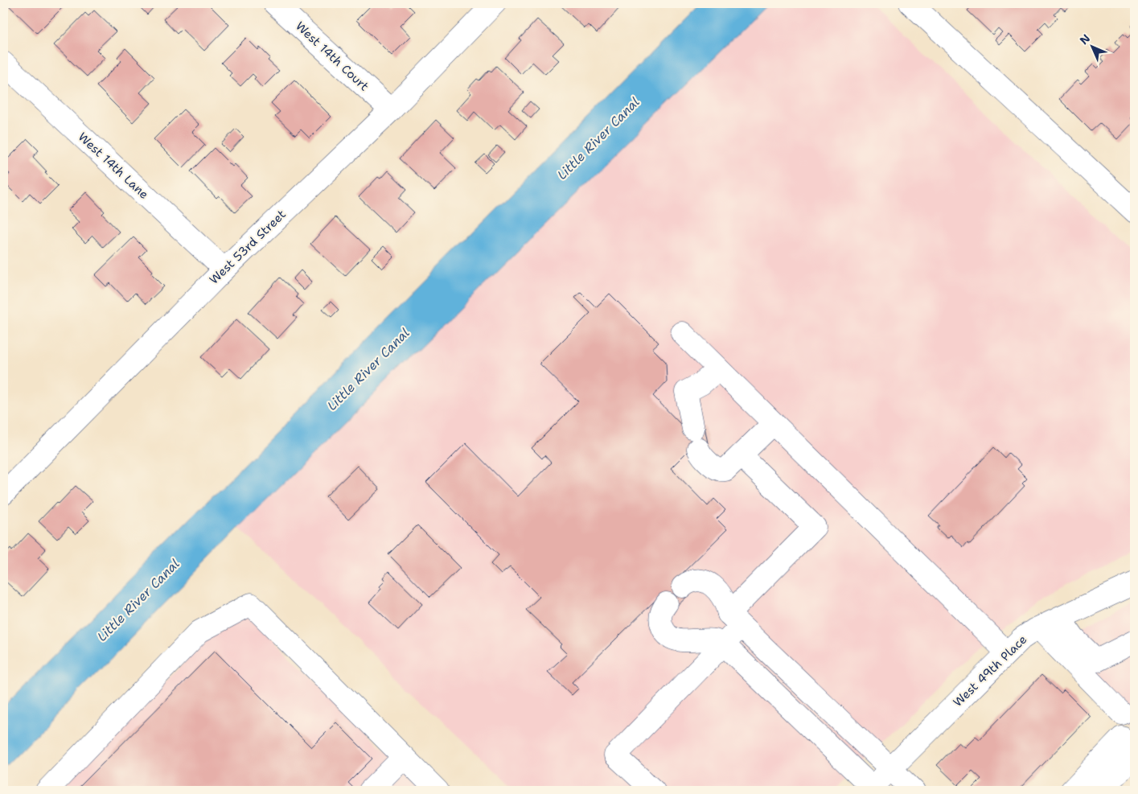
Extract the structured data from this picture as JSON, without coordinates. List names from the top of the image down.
{
  "streets": {
    "street": [
      "West 14th Court",
      "West 14th Lane",
      "West 53rd Street",
      "West 49th Place"
    ]
  },
  "crossings": [
    ["West 14th Court", "West 53rd Street"],
    ["West 14th Lane", "West 53rd Street"]
  ],
  "water": ["Little River Canal"],
  "north": "top left"
}
